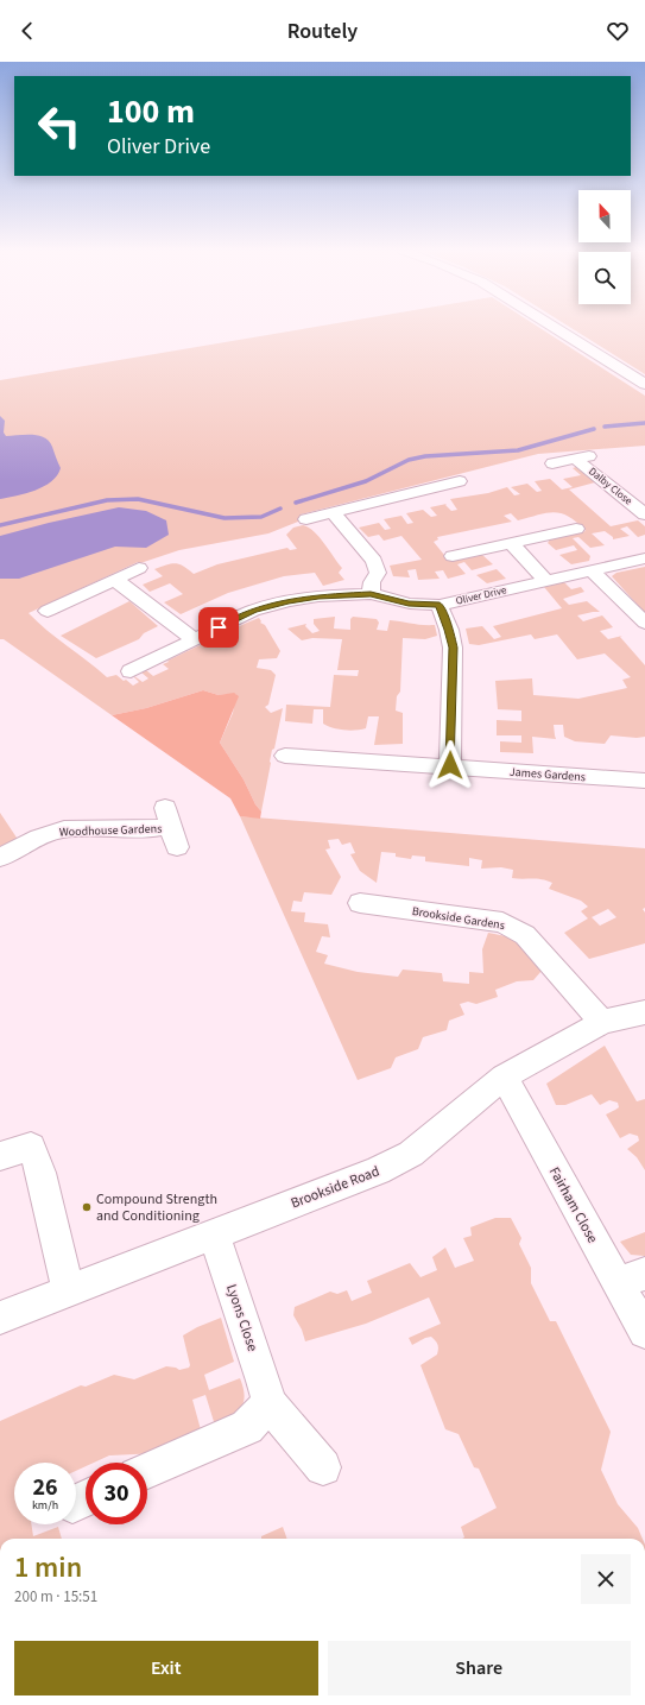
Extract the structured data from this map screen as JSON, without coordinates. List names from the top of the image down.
{
  "streets": {
    "street": [
      "Dalby Close",
      "Oliver Drive",
      "James Gardens",
      "Woodhouse Gardens",
      "Brookside Gardens",
      "Brookside Road",
      "Fairham Close",
      "Lyons Close"
    ]
  },
  "crossings": [
    ["Brookside Gardens", "Brookside Road"],
    ["Brookside Road", "Fairham Close"],
    ["Brookside Road", "Lyons Close"]
  ],
  "places": ["Compound Strength and Conditioning"],
  "north": "top",
  "page": {
    "header": "Routely",
    "turn": ["100 m", "Oliver Drive"],
    "speed": "26 km/h",
    "limit": "30",
    "heading": ["1 min", "200 m · 15:51"],
    "buttons": ["Exit", "Share"]
  }
}
